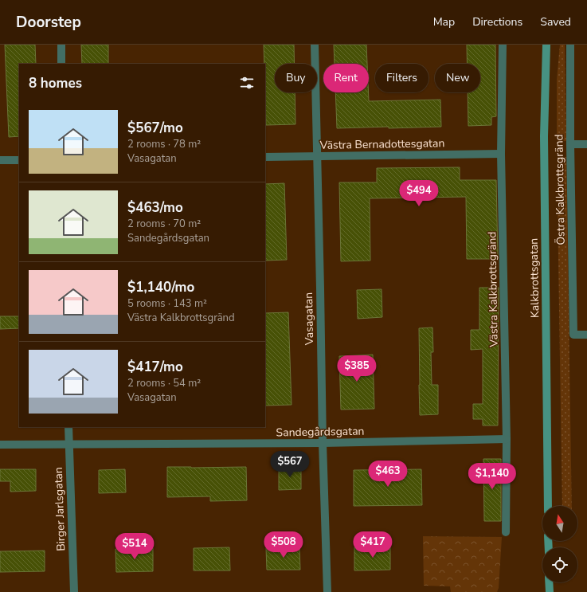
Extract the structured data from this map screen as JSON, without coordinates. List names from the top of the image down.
{
  "streets": {
    "main road": ["Kalkbrottsgatan"],
    "street": [
      "Västra Bernadottesgatan",
      "Östra Kalkbrottsgränd",
      "Västra Kalkbrottsgränd",
      "Vasagatan",
      "Sandegårdsgatan",
      "Birger Jarlsgatan"
    ]
  },
  "crossings": [
    ["Västra Bernadottesgatan", "Västra Kalkbrottsgränd"],
    ["Västra Bernadottesgatan", "Vasagatan"],
    ["Västra Kalkbrottsgränd", "Sandegårdsgatan"],
    ["Vasagatan", "Sandegårdsgatan"],
    ["Sandegårdsgatan", "Birger Jarlsgatan"]
  ],
  "north": "top",
  "page": {
    "header": "Doorstep",
    "nav": ["Map", "Directions", "Saved"],
    "chip": [
      "Buy",
      "Rent",
      "Filters",
      "New"
    ],
    "heading": "8 homes",
    "list": [
      {
        "name": "$567/mo",
        "note": "2 rooms · 78 m² · Vasagatan"
      },
      {
        "name": "$463/mo",
        "note": "2 rooms · 70 m² · Sandegårdsgatan"
      },
      {
        "name": "$1,140/mo",
        "note": "5 rooms · 143 m² · Västra Kalkbrottsgränd"
      },
      {
        "name": "$417/mo",
        "note": "2 rooms · 54 m² · Vasagatan"
      }
    ],
    "price": [
      "$494",
      "$385",
      "$567",
      "$463",
      "$1,140",
      "$508",
      "$417",
      "$514"
    ]
  }
}
